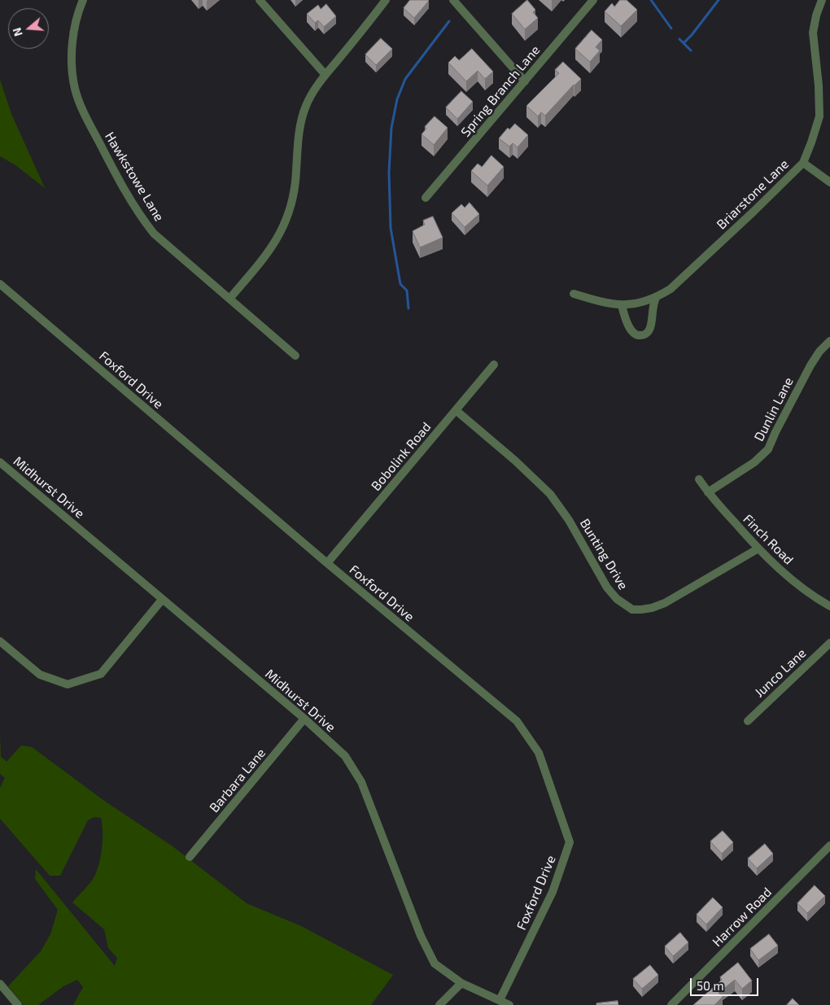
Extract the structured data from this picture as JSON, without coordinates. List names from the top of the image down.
{
  "streets": {
    "street": [
      "Spring Branch Lane",
      "Hawkstowe Lane",
      "Briarstone Lane",
      "Foxford Drive",
      "Dunlin Lane",
      "Bobolink Road",
      "Midhurst Drive",
      "Finch Road",
      "Bunting Drive",
      "Junco Lane",
      "Barbara Lane",
      "Harrow Road"
    ]
  },
  "crossings": [
    ["Foxford Drive", "Bobolink Road"],
    ["Foxford Drive", "Midhurst Drive"],
    ["Dunlin Lane", "Finch Road"],
    ["Bobolink Road", "Bunting Drive"],
    ["Midhurst Drive", "Barbara Lane"],
    ["Finch Road", "Bunting Drive"]
  ],
  "scale_bar": "50 m",
  "north": "left"
}
